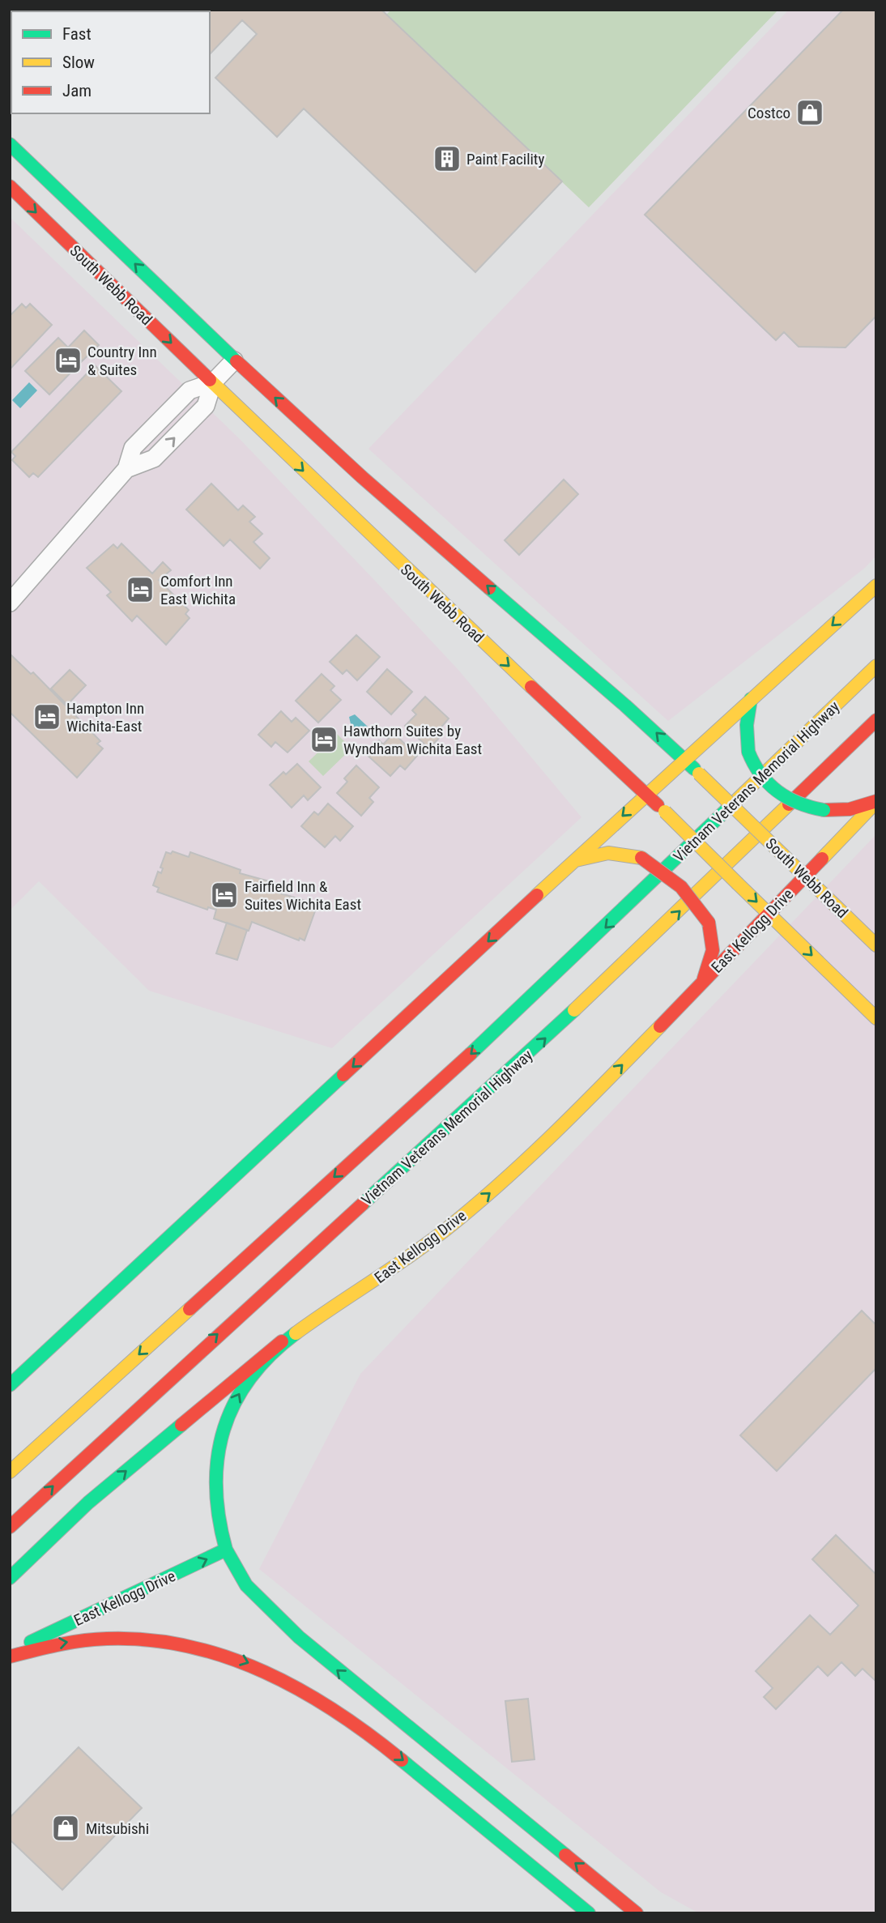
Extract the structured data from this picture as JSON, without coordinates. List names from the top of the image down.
{
  "streets": {
    "main road": ["South Webb Road", "Vietnam Veterans Memorial Highway", "East Kellogg Drive"]
  },
  "crossings": [
    ["South Webb Road", "East Kellogg Drive"]
  ],
  "places": {
    "shop": ["Costco", "Mitsubishi"],
    "building": ["Paint Facility"],
    "hotel": [
      "Country Inn & Suites",
      "Comfort Inn East Wichita",
      "Hampton Inn Wichita-East",
      "Hawthorn Suites by Wyndham Wichita East",
      "Fairfield Inn & Suites Wichita East"
    ]
  },
  "legend": ["Fast", "Slow", "Jam"]
}
